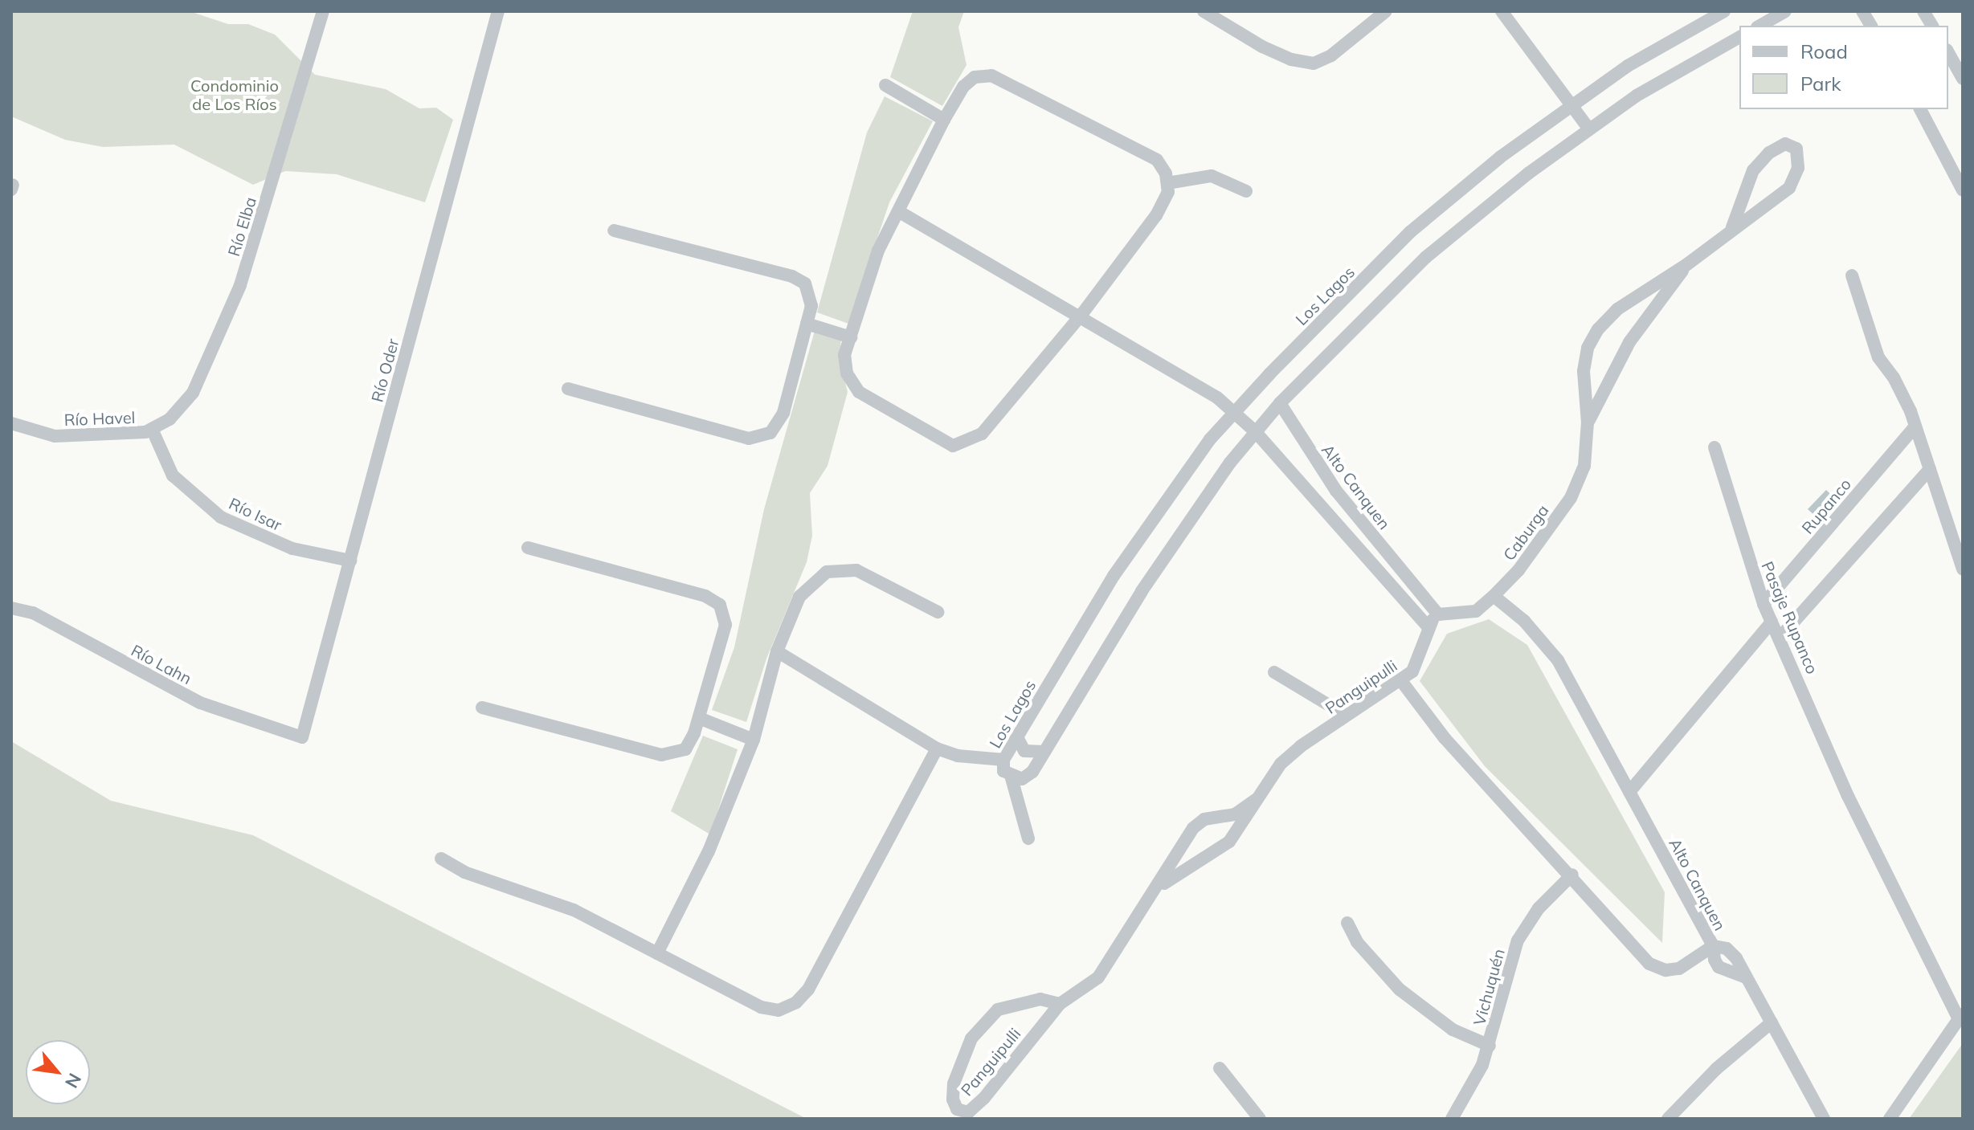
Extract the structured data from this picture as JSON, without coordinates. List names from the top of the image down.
{
  "streets": {
    "street": [
      "Río Elba",
      "Los Lagos",
      "Río Oder",
      "Río Havel",
      "Alto Canquen",
      "Rupanco",
      "Río Isar",
      "Caburga",
      "Pasaje Rupanco",
      "Río Lahn",
      "Panguipulli",
      "Vichuquén"
    ]
  },
  "crossings": [
    ["Río Elba", "Río Havel"],
    ["Río Elba", "Río Isar"],
    ["Río Oder", "Río Isar"],
    ["Río Oder", "Río Lahn"],
    ["Río Havel", "Río Isar"],
    ["Alto Canquen", "Caburga"],
    ["Alto Canquen", "Panguipulli"],
    ["Alto Canquen", "Vichuquén"],
    ["Rupanco", "Pasaje Rupanco"],
    ["Caburga", "Panguipulli"]
  ],
  "parks": ["Condominio de Los Ríos"],
  "legend": ["Road", "Park"],
  "north": "bottom right"
}
